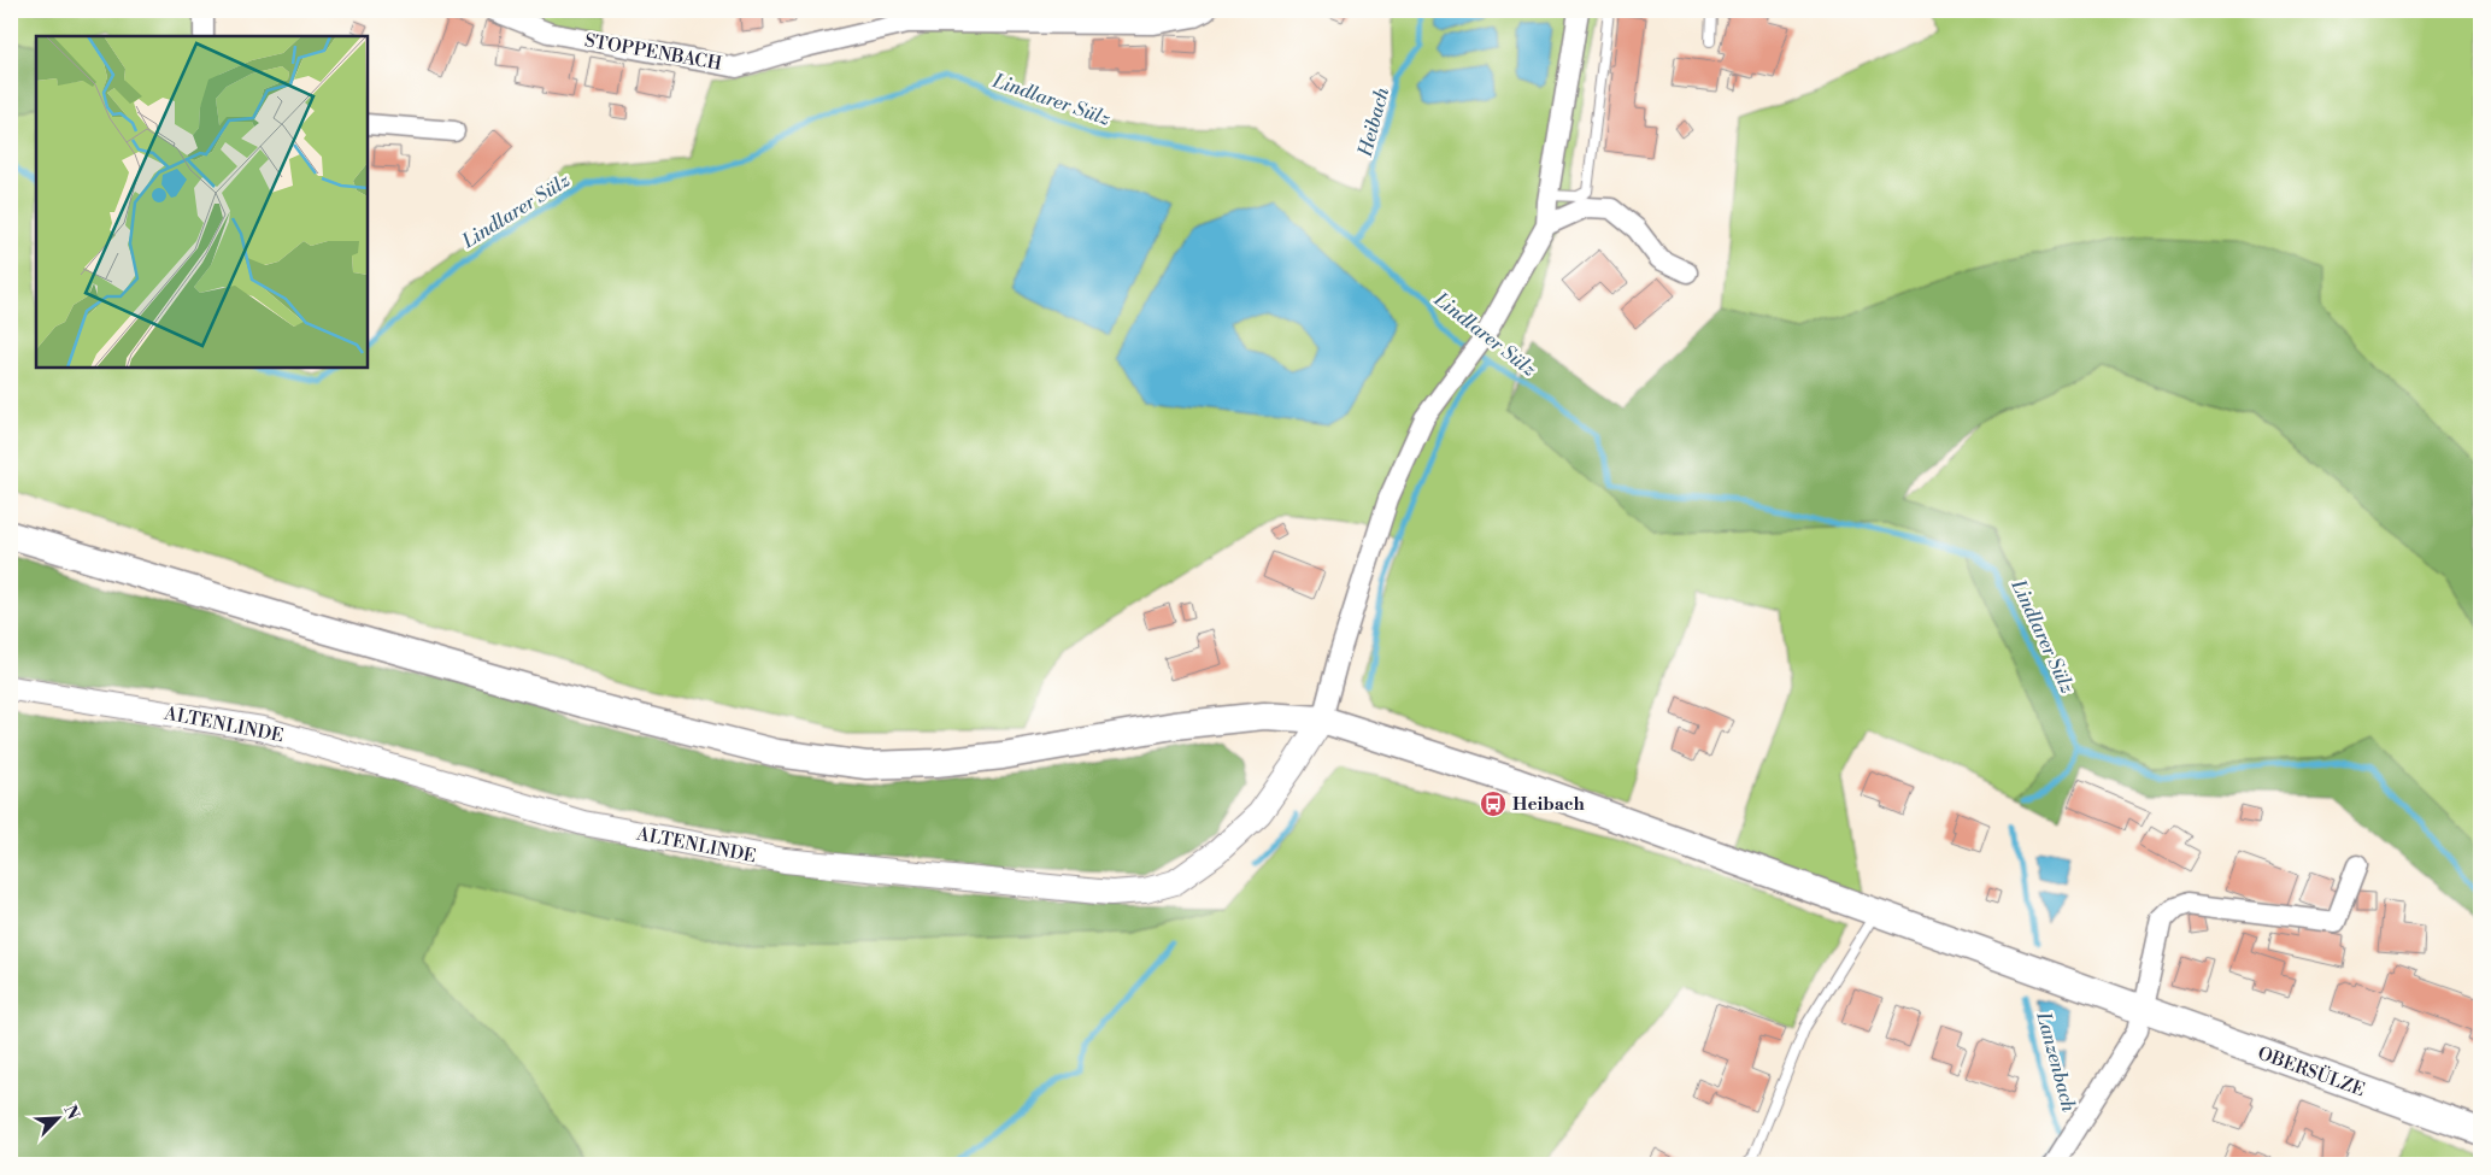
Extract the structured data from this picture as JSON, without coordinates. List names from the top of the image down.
{
  "streets": {
    "main road": ["OBERSÜLZE"],
    "street": ["STOPPENBACH", "ALTENLINDE"]
  },
  "crossings": [
    ["ALTENLINDE", "OBERSÜLZE"]
  ],
  "water": ["Lindlarer Sülz", "Heibach", "Lanzenbach"],
  "places": {
    "bus stop": ["Heibach"]
  },
  "north": "top right"
}
